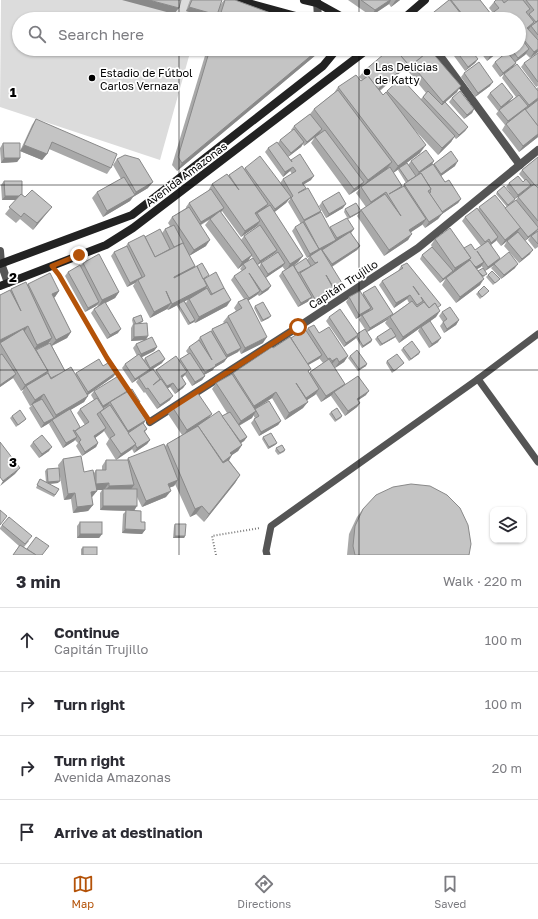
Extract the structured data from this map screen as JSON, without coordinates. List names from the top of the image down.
{
  "streets": {
    "main road": ["Avenida Amazonas"],
    "street": ["Capitán Trujillo"]
  },
  "places": ["Las Delicias de Katty", "Estadio de Fútbol Carlos Vernaza"],
  "page": {
    "search": "Search here",
    "heading": ["3 min", "Walk · 220 m"],
    "list": [
      ["Continue", "Capitán Trujillo", "100 m"],
      ["Turn right", "100 m"],
      ["Turn right", "Avenida Amazonas", "20 m"],
      "Arrive at destination"
    ],
    "nav": ["Map", "Directions", "Saved"]
  },
  "grid": {
    "rows": ["1", "2", "3"]
  }
}
